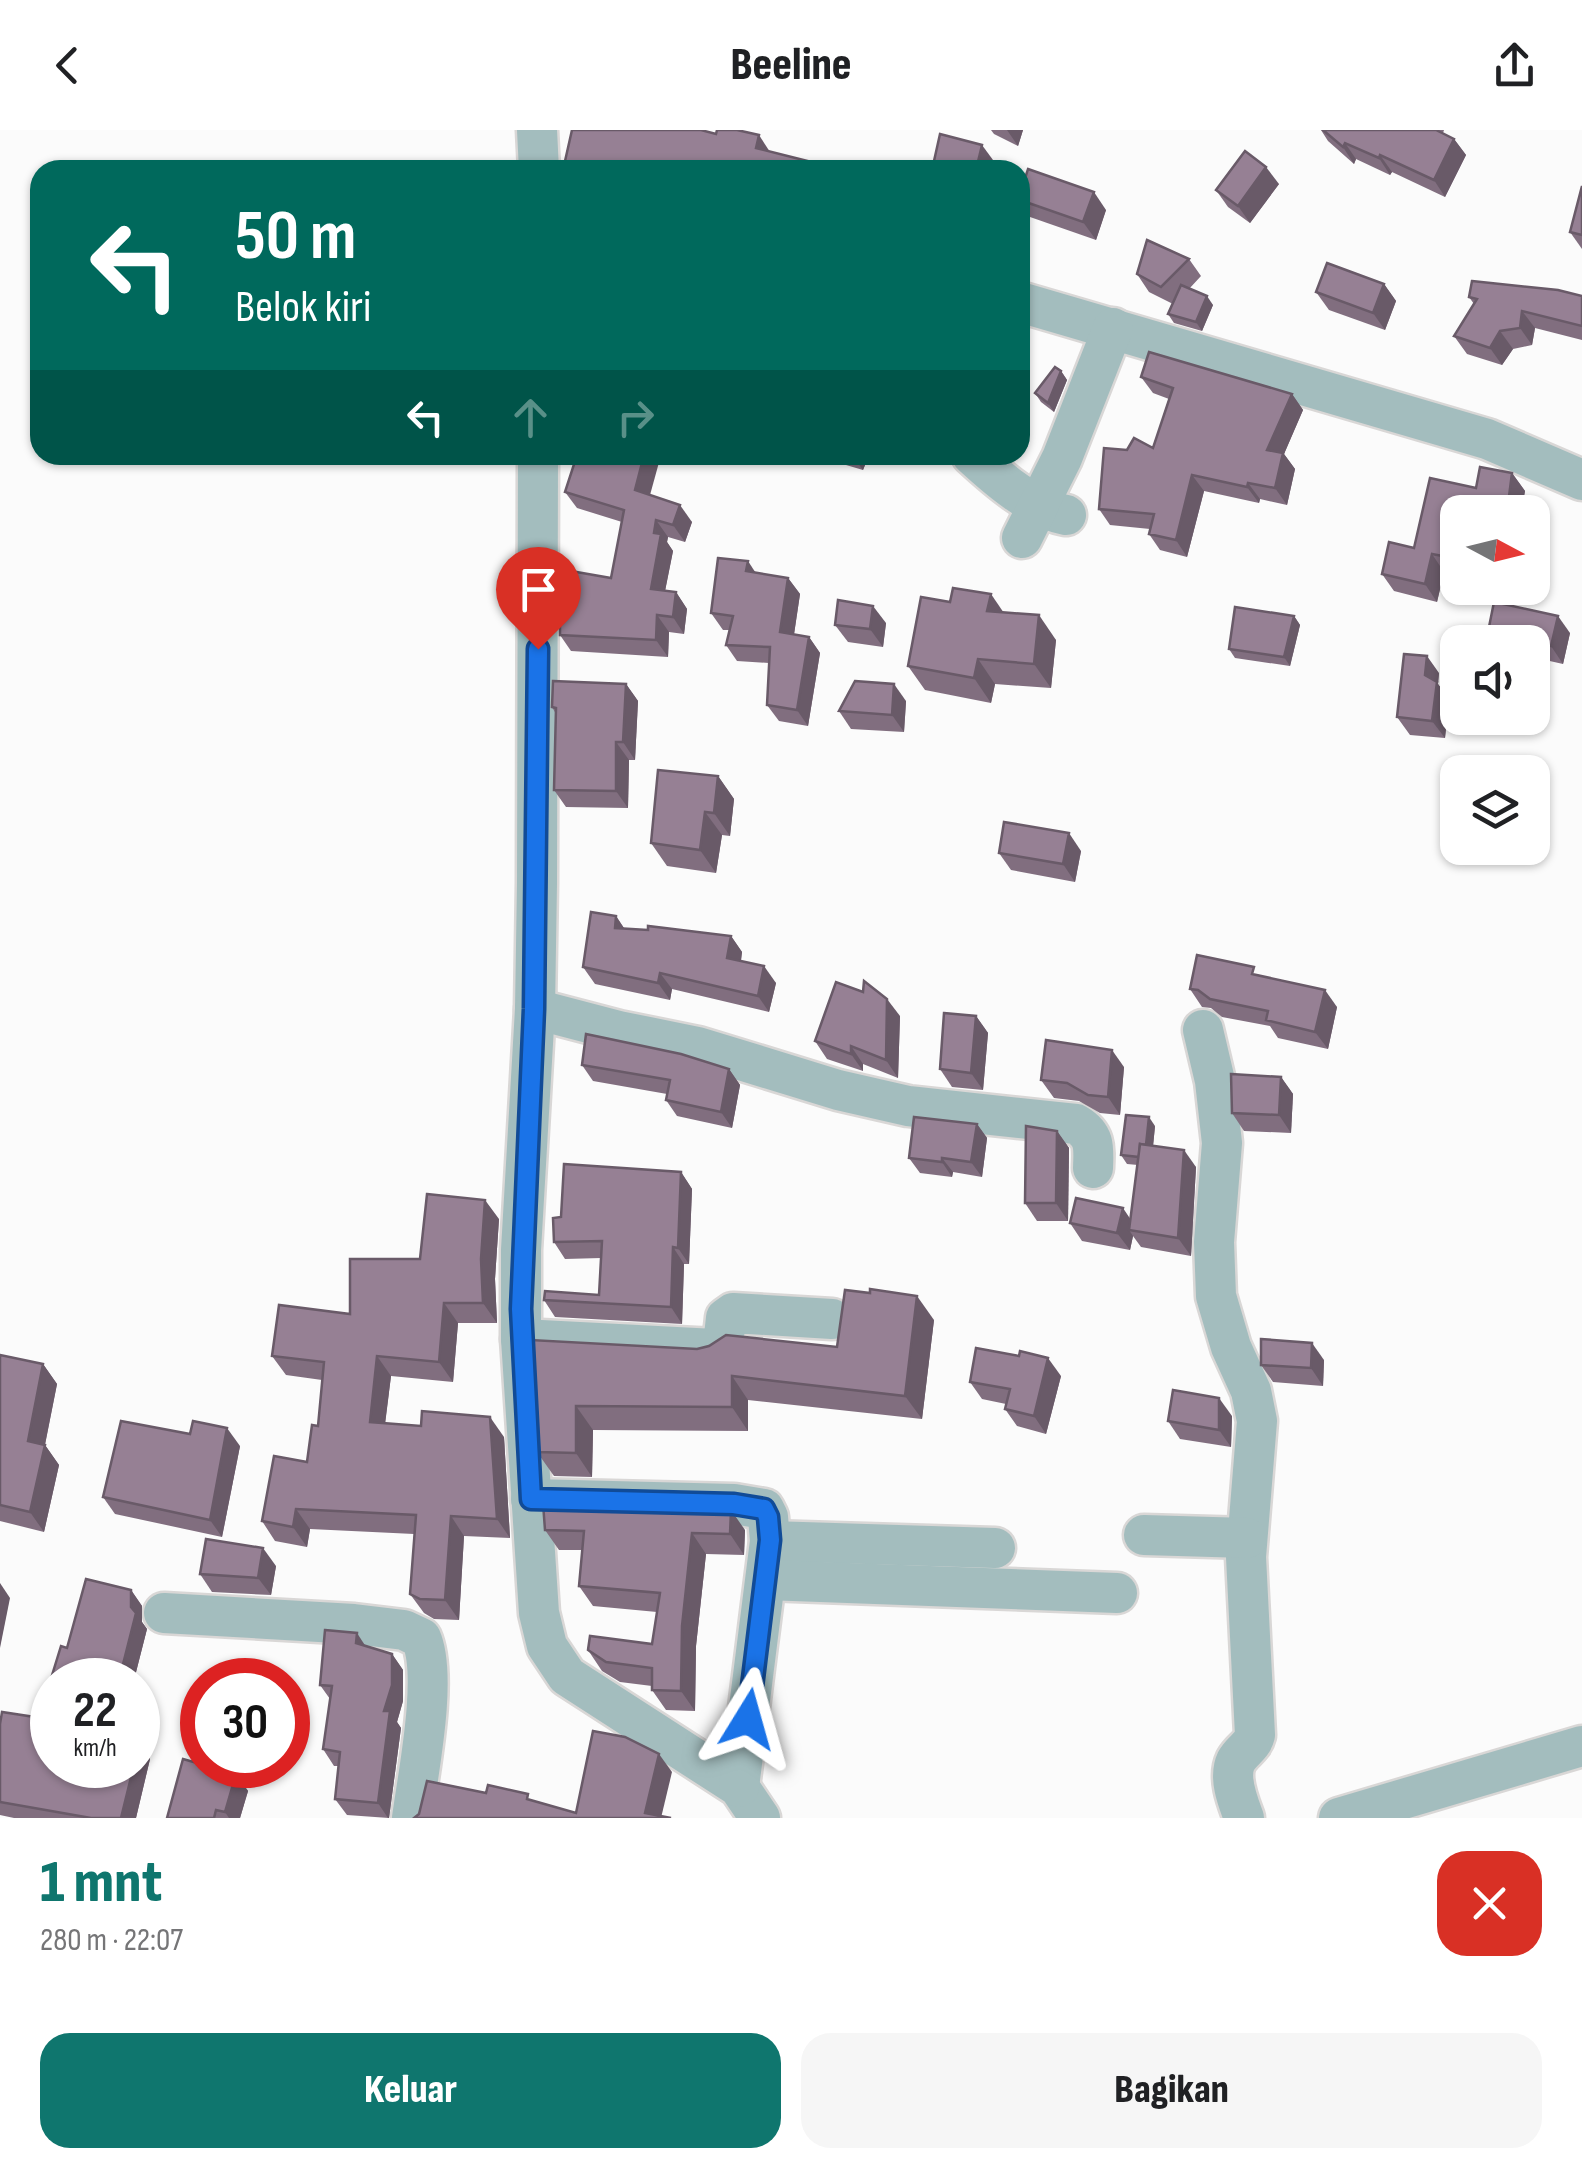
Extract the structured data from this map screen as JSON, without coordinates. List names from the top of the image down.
{
  "north": "right",
  "page": {
    "header": "Beeline",
    "turn": ["50 m", "Belok kiri"],
    "speed": "22 km/h",
    "limit": "30",
    "heading": ["1 mnt", "280 m · 22:07"],
    "buttons": ["Keluar", "Bagikan"]
  }
}
